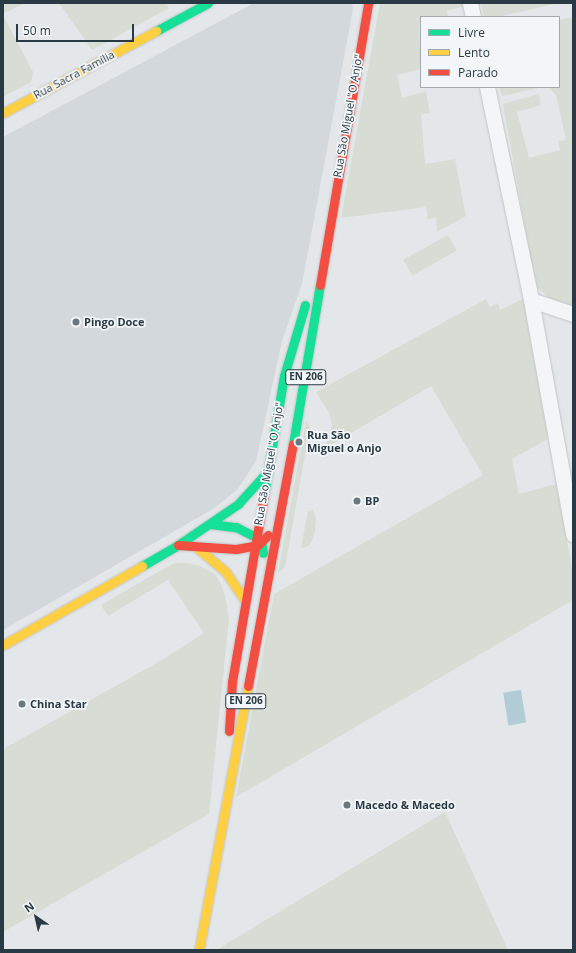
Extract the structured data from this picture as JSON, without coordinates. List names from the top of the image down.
{
  "streets": {
    "main road": ["Rua Sacra Família", "Rua São Miguel \"O Anjo\"", "EN 206"]
  },
  "places": [
    "Pingo Doce",
    "Rua São Miguel o Anjo",
    "BP",
    "China Star",
    "Macedo & Macedo"
  ],
  "legend": ["Livre", "Lento", "Parado"],
  "scale_bar": "50 m",
  "north": "top left"
}
